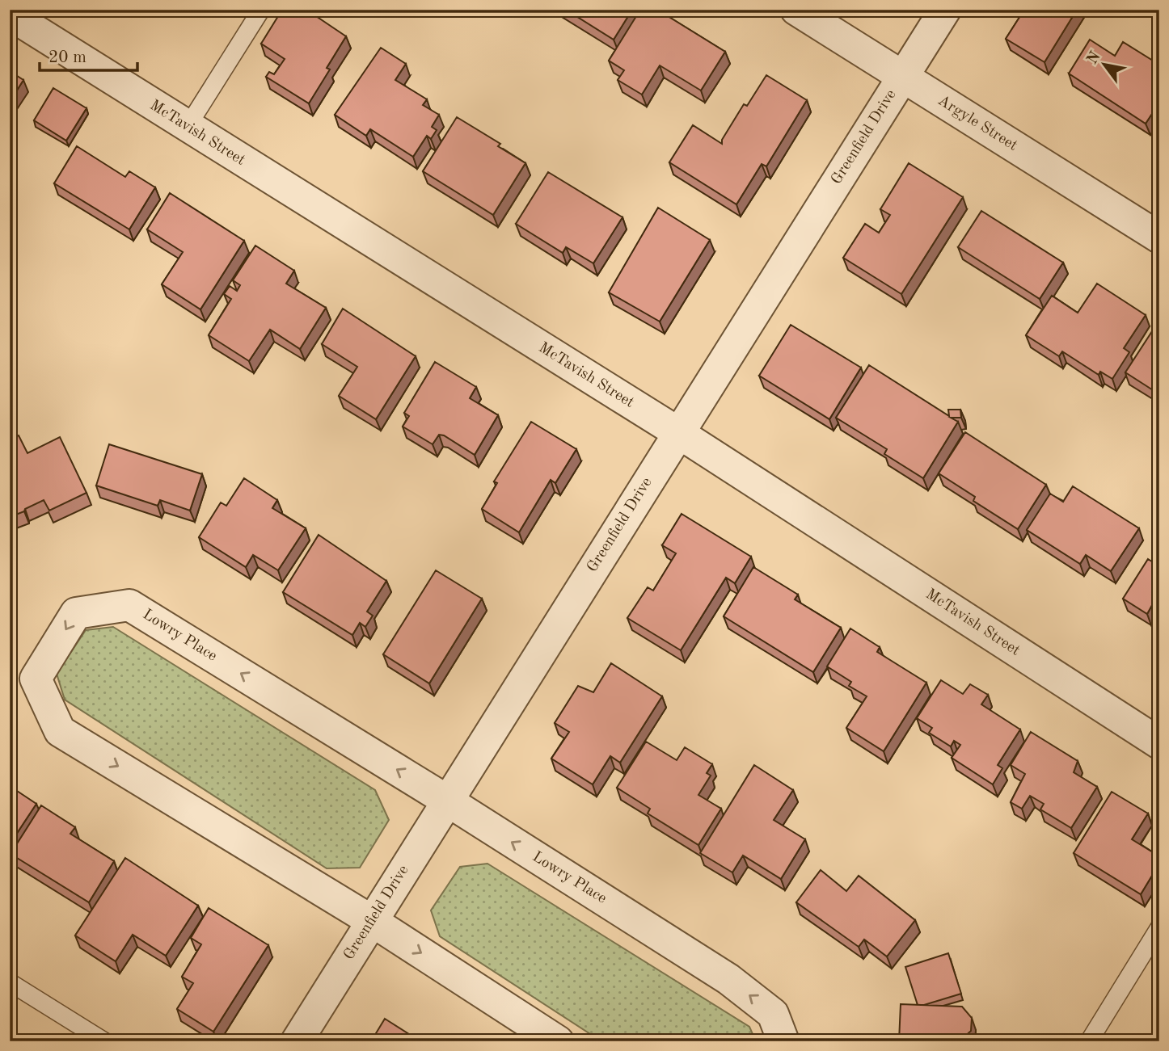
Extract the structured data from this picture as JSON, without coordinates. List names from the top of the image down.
{
  "streets": {
    "street": [
      "Argyle Street",
      "McTavish Street",
      "Greenfield Drive",
      "Lowry Place"
    ]
  },
  "crossings": [
    ["Argyle Street", "Greenfield Drive"],
    ["McTavish Street", "Greenfield Drive"],
    ["Greenfield Drive", "Lowry Place"]
  ],
  "scale_bar": "20 m",
  "north": "top left"
}
